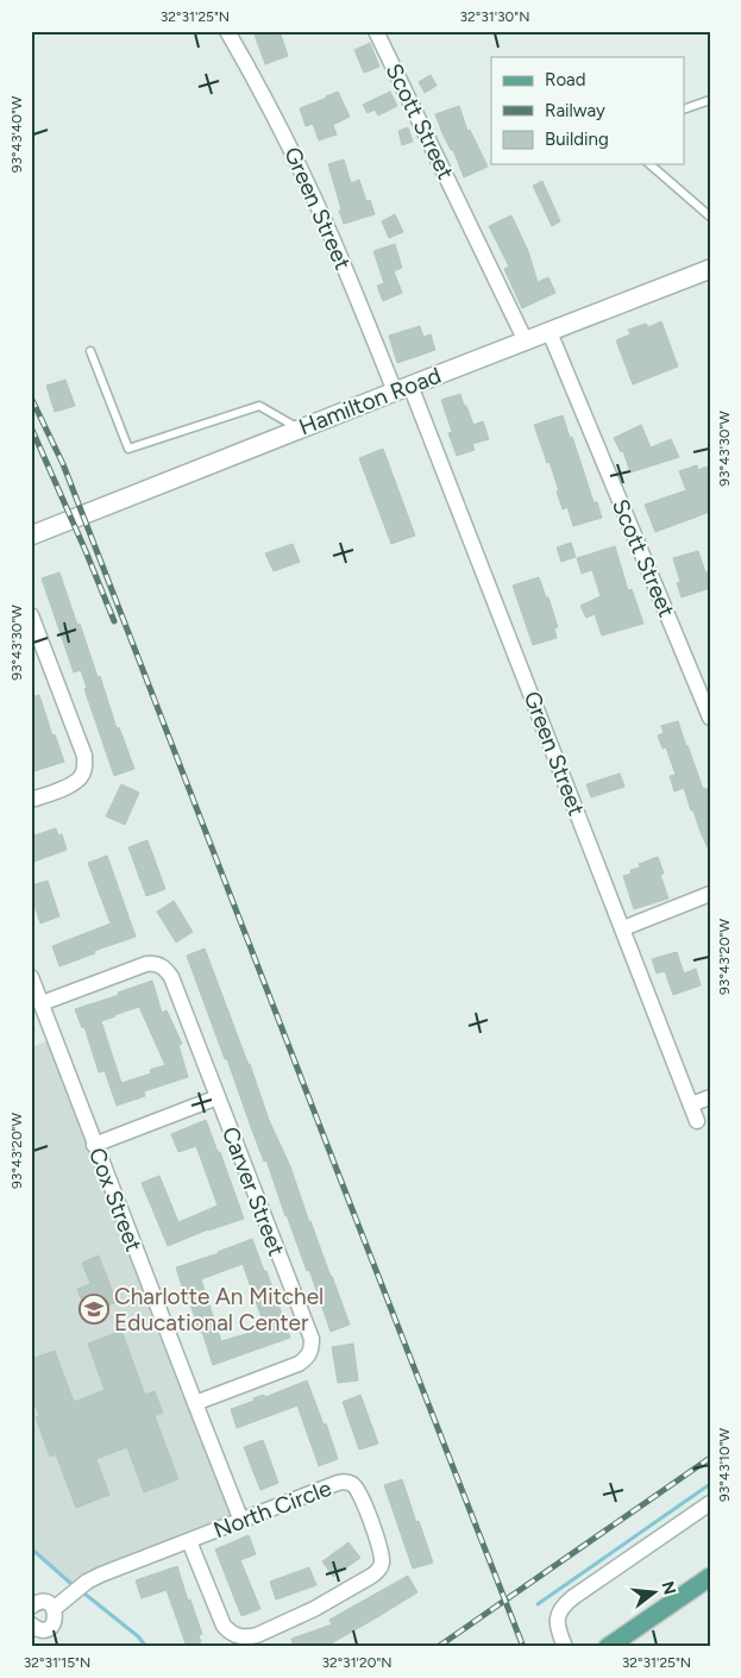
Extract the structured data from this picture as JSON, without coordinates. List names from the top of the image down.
{
  "streets": {
    "street": [
      "Scott Street",
      "Green Street",
      "Hamilton Road",
      "Carver Street",
      "Cox Street",
      "North Circle"
    ]
  },
  "crossings": [
    ["Scott Street", "Hamilton Road"],
    ["Green Street", "Hamilton Road"],
    ["Carver Street", "Cox Street"],
    ["Cox Street", "North Circle"]
  ],
  "places": {
    "school or university": ["Charlotte An Mitchel Educational Center"]
  },
  "legend": ["Road", "Railway", "Building"],
  "north": "right",
  "coordinates": [
    "32°31'25\"N",
    "32°31'30\"N",
    "93°43'40\"W",
    "93°43'30\"W",
    "93°43'20\"W",
    "93°43'10\"W",
    "32°31'15\"N",
    "32°31'20\"N"
  ]
}
